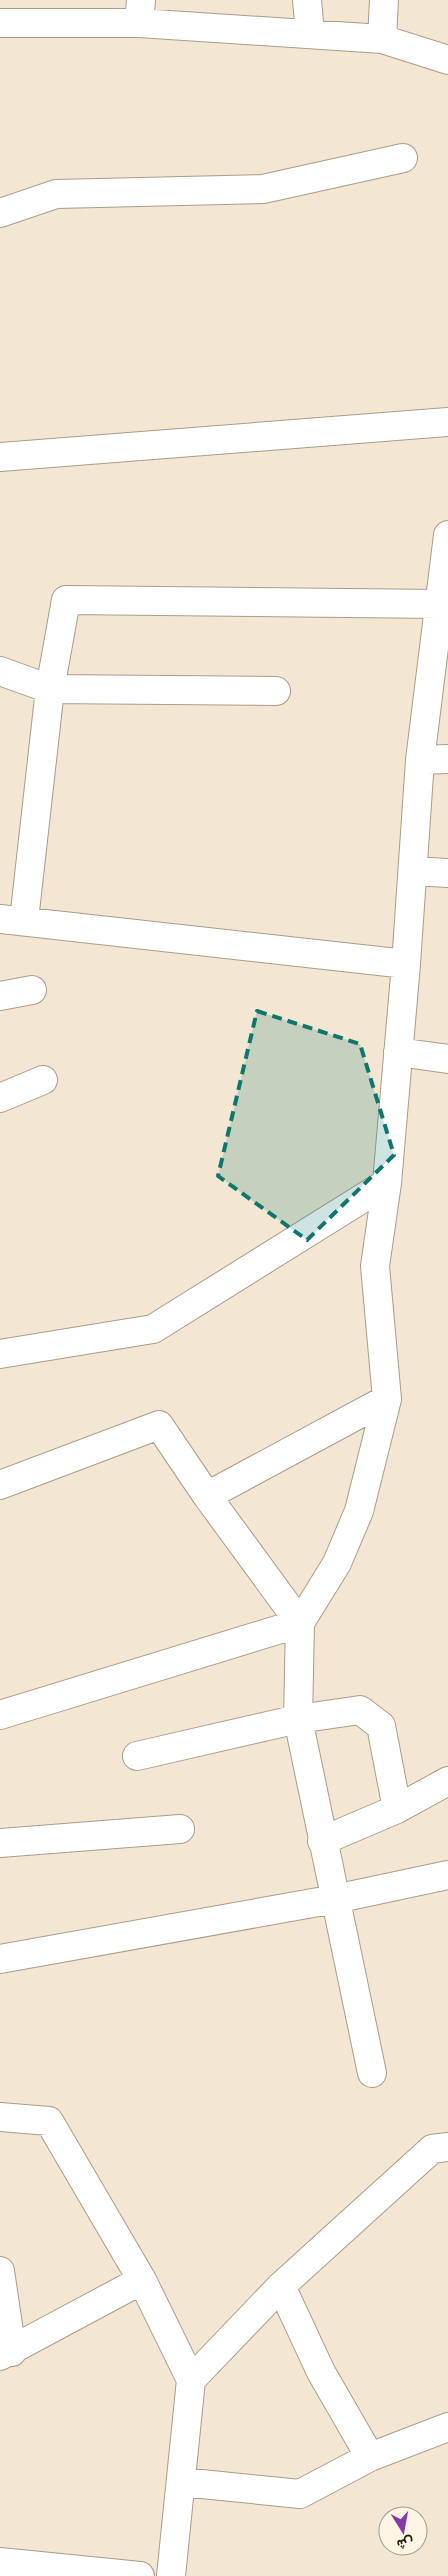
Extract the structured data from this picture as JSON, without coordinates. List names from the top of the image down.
{
  "north": "bottom"
}
